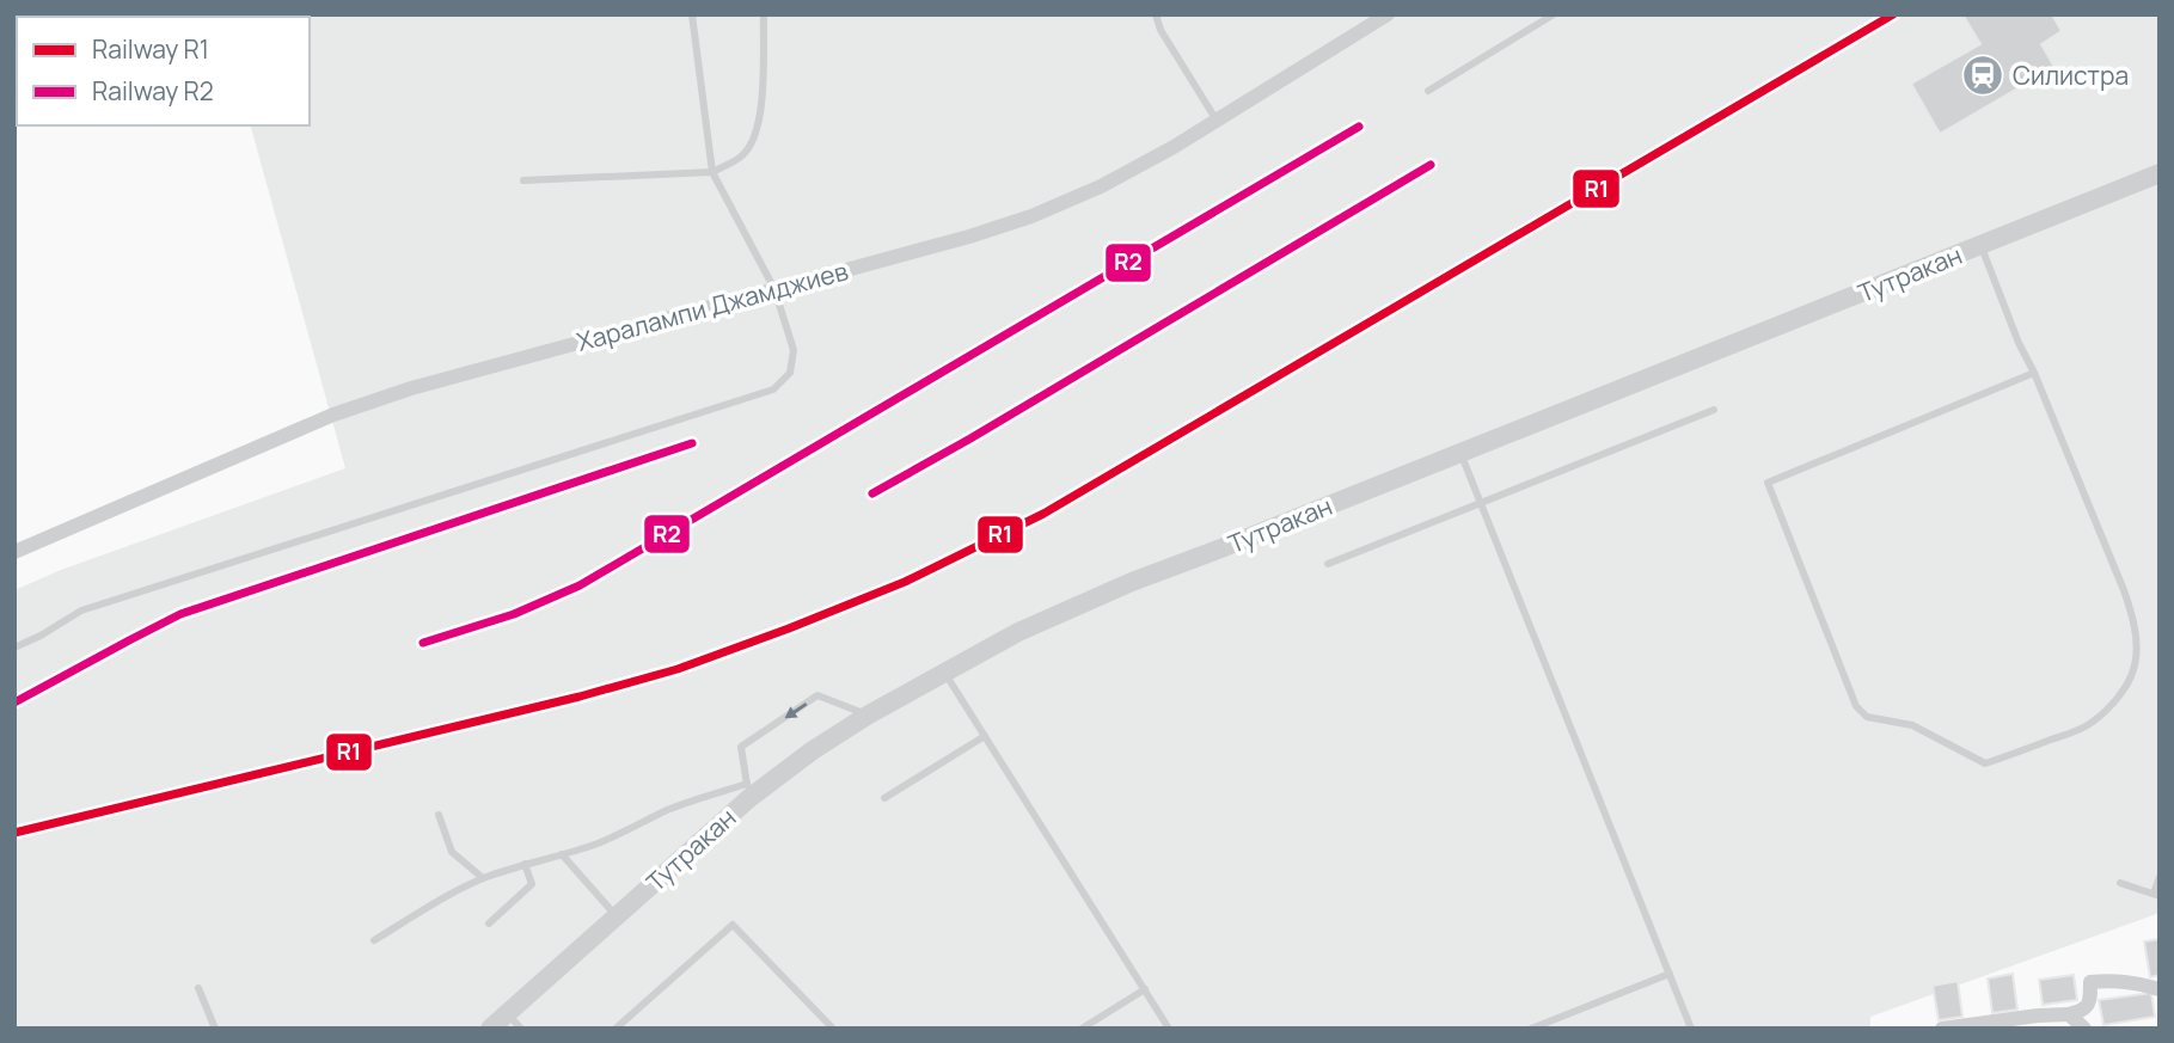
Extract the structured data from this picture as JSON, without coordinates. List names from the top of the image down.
{
  "streets": {
    "street": ["Тутракан", "Харалампи Джамджиев"]
  },
  "places": {
    "station": ["Силистра"]
  },
  "lines": ["rail line R1", "rail line R2"],
  "legend": ["Railway R1", "Railway R2"]
}
